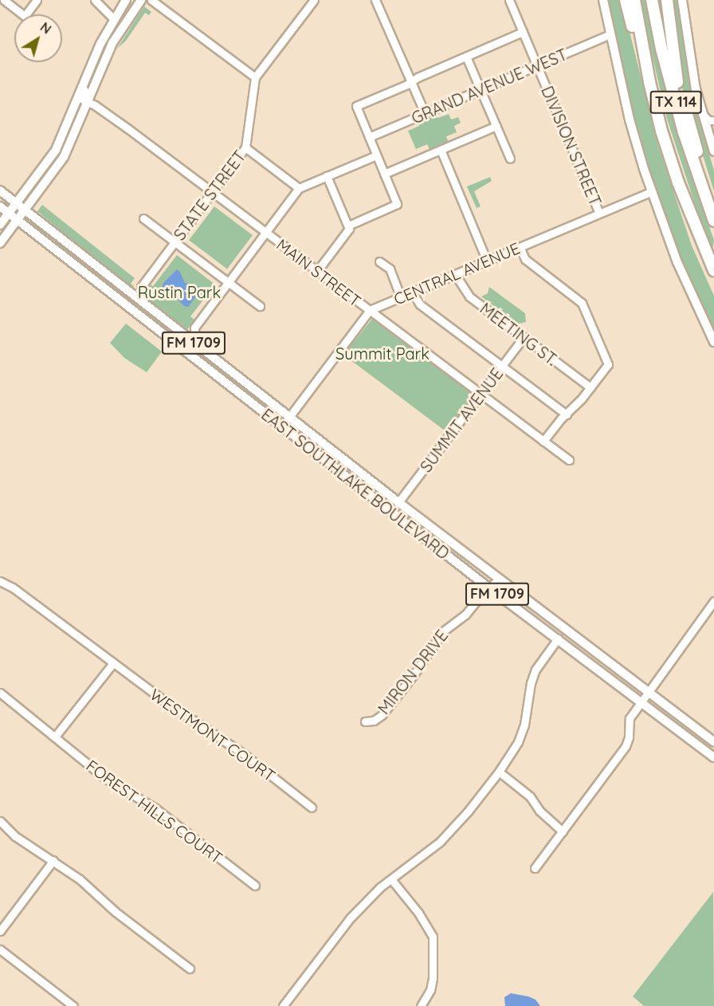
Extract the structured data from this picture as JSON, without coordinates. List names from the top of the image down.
{
  "streets": {
    "highway": ["TX 114"],
    "main road": ["FM 1709", "EAST SOUTHLAKE BOULEVARD"],
    "street": [
      "GRAND AVENUE WEST",
      "DIVISION STREET",
      "STATE STREET",
      "MAIN STREET",
      "CENTRAL AVENUE",
      "MEETING ST.",
      "SUMMIT AVENUE",
      "MIRON DRIVE",
      "WESTMONT COURT",
      "FOREST HILLS COURT"
    ]
  },
  "crossings": [
    ["GRAND AVENUE WEST", "DIVISION STREET"],
    ["DIVISION STREET", "CENTRAL AVENUE"],
    ["STATE STREET", "MAIN STREET"],
    ["MAIN STREET", "CENTRAL AVENUE"],
    ["MAIN STREET", "SUMMIT AVENUE"],
    ["CENTRAL AVENUE", "MEETING ST."],
    ["MEETING ST.", "SUMMIT AVENUE"],
    ["SUMMIT AVENUE", "EAST SOUTHLAKE BOULEVARD"],
    ["EAST SOUTHLAKE BOULEVARD", "MIRON DRIVE"]
  ],
  "parks": ["Rustin Park", "Summit Park"],
  "north": "top right"
}
